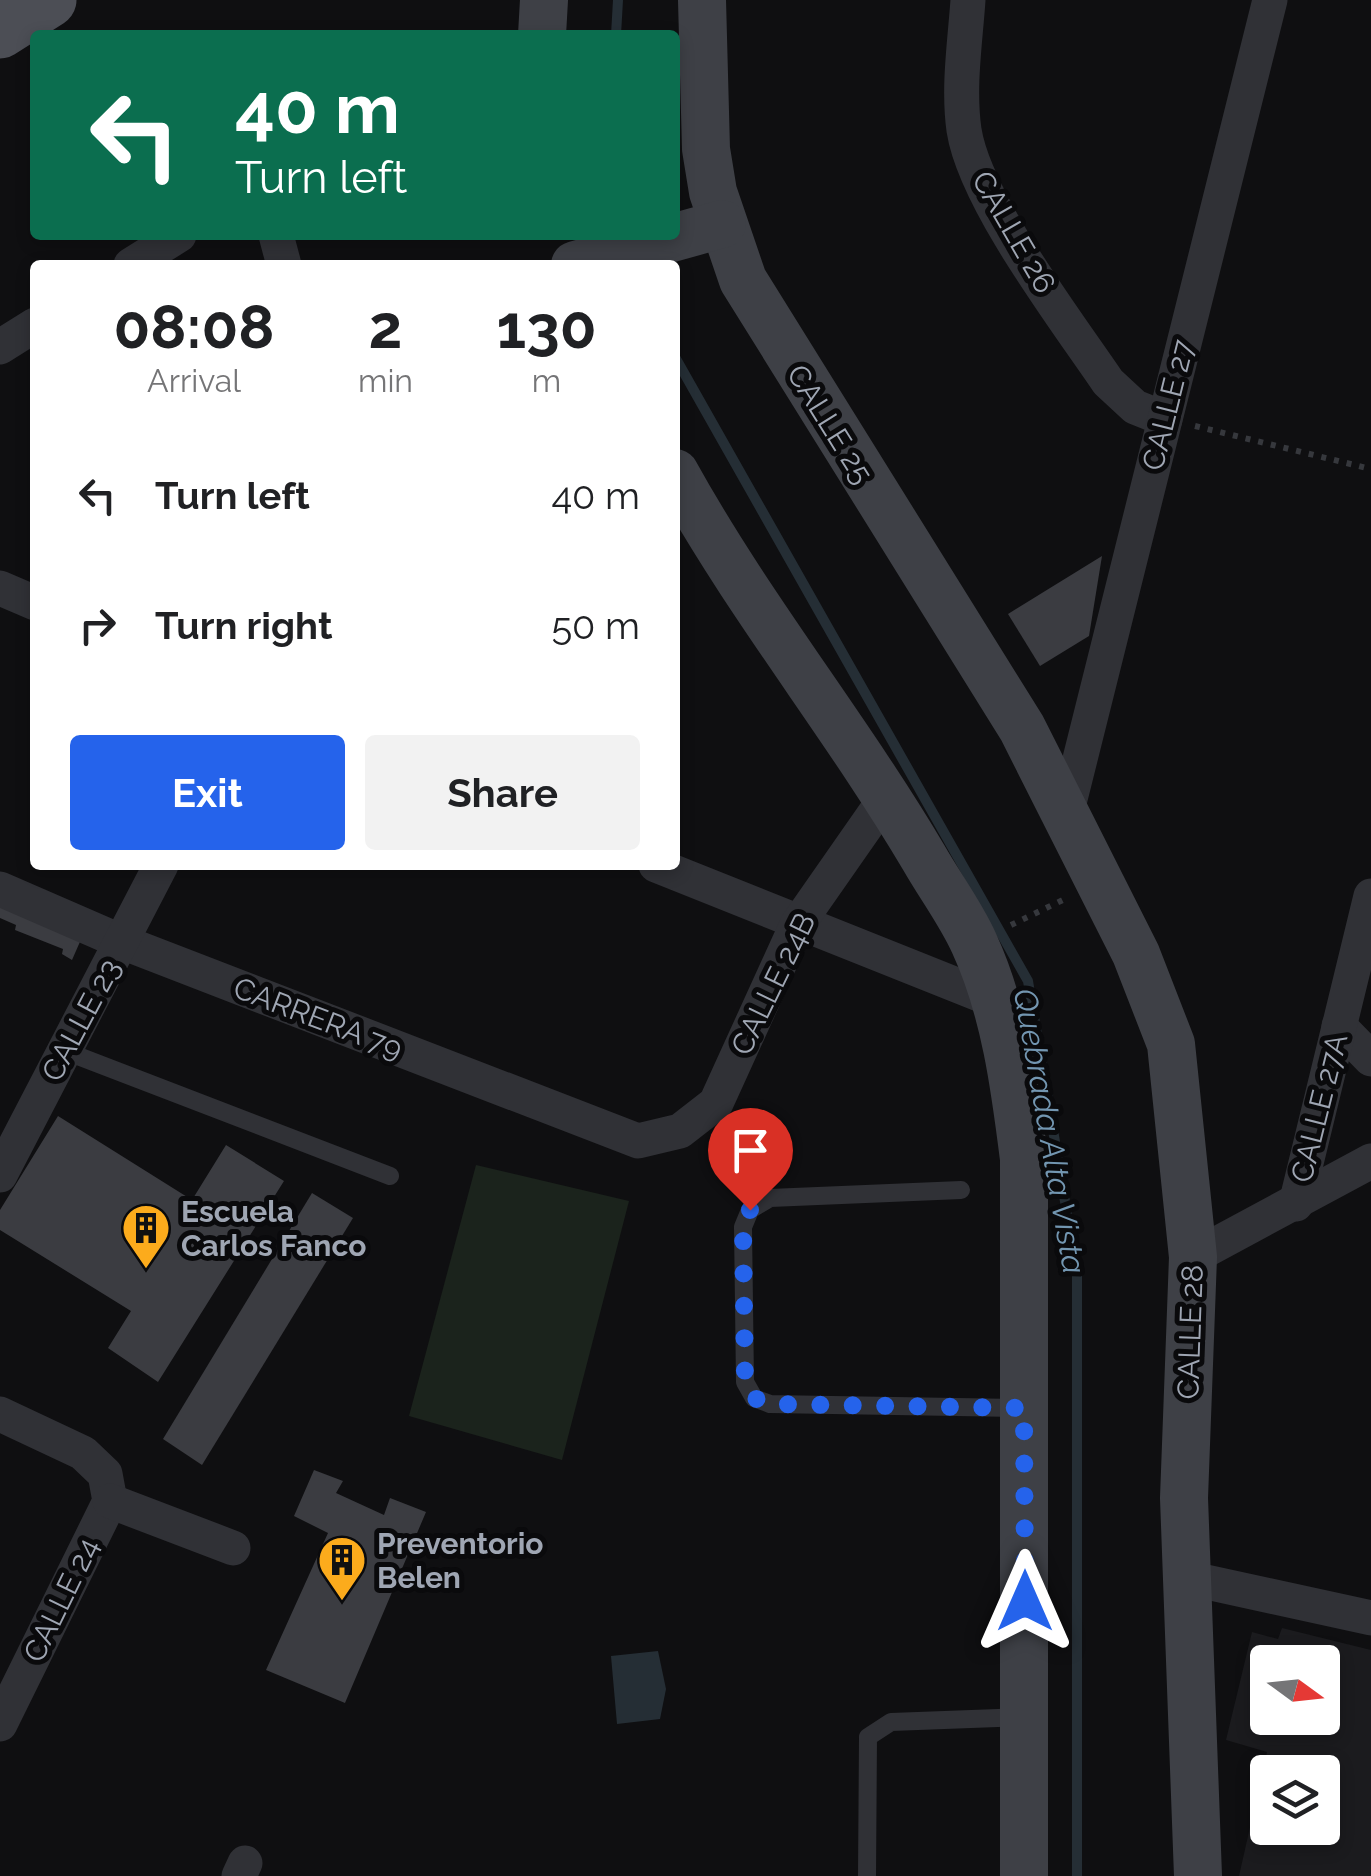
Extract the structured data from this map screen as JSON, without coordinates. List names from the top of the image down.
{
  "streets": {
    "street": [
      "CALLE 26",
      "CALLE 27",
      "CALLE 25",
      "CALLE 24B",
      "CARRERA 79",
      "CALLE 23",
      "CALLE 27A",
      "CALLE 28",
      "CALLE 24"
    ]
  },
  "crossings": [
    ["CALLE 26", "CALLE 27"],
    ["CALLE 27", "CALLE 25"],
    ["CALLE 27", "CALLE 28"],
    ["CALLE 25", "CALLE 28"],
    ["CALLE 24B", "CARRERA 79"],
    ["CARRERA 79", "CALLE 23"]
  ],
  "water": ["Quebrada Alta Vista"],
  "places": {
    "building": ["Escuela Carlos Fanco", "Preventorio Belen"]
  },
  "north": "right",
  "page": {
    "turn": ["40 m", "Turn left"],
    "eta": [
      "08:08",
      "Arrival",
      "2",
      "min",
      "130",
      "m"
    ],
    "list": [
      {
        "name": "Turn left",
        "value": "40 m"
      },
      {
        "name": "Turn right",
        "value": "50 m"
      }
    ],
    "buttons": ["Exit", "Share"]
  }
}
